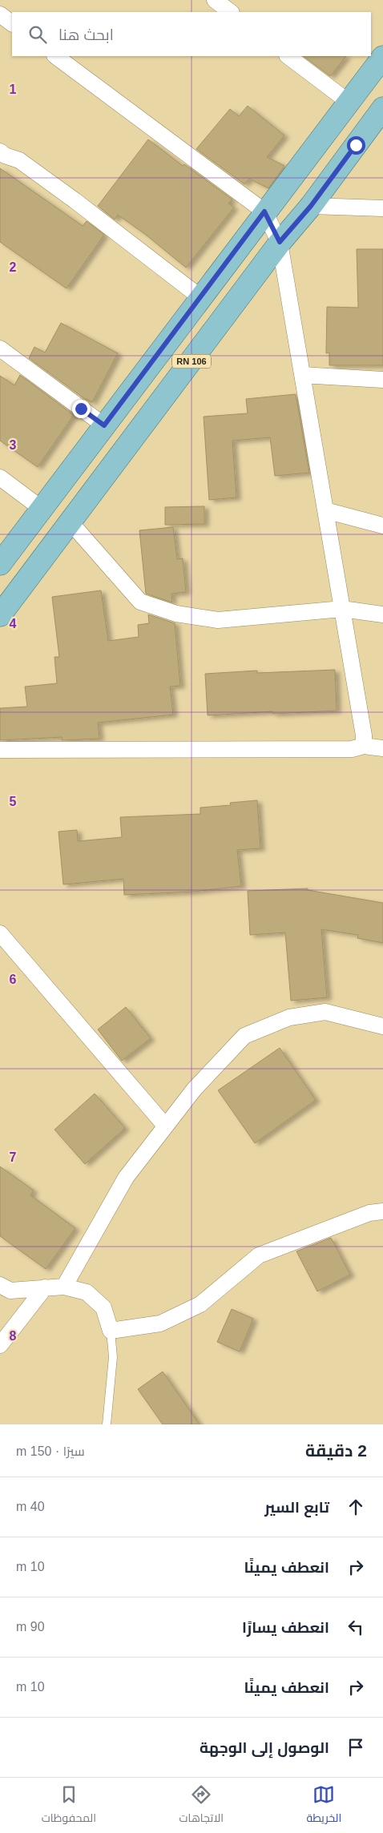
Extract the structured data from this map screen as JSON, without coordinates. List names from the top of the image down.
{
  "streets": {
    "main road": ["RN 106"]
  },
  "page": {
    "search": "ابحث هنا",
    "heading": ["2 دقيقة", "سيرًا · 150 m"],
    "list": [
      ["تابع السير", "40 m"],
      ["انعطف يمينًا", "10 m"],
      ["انعطف يسارًا", "90 m"],
      ["انعطف يمينًا", "10 m"],
      "الوصول إلى الوجهة"
    ],
    "nav": ["الخريطة", "الاتجاهات", "المحفوظات"]
  },
  "grid": {
    "rows": [
      "1",
      "2",
      "3",
      "4",
      "5",
      "6",
      "7",
      "8"
    ]
  }
}
